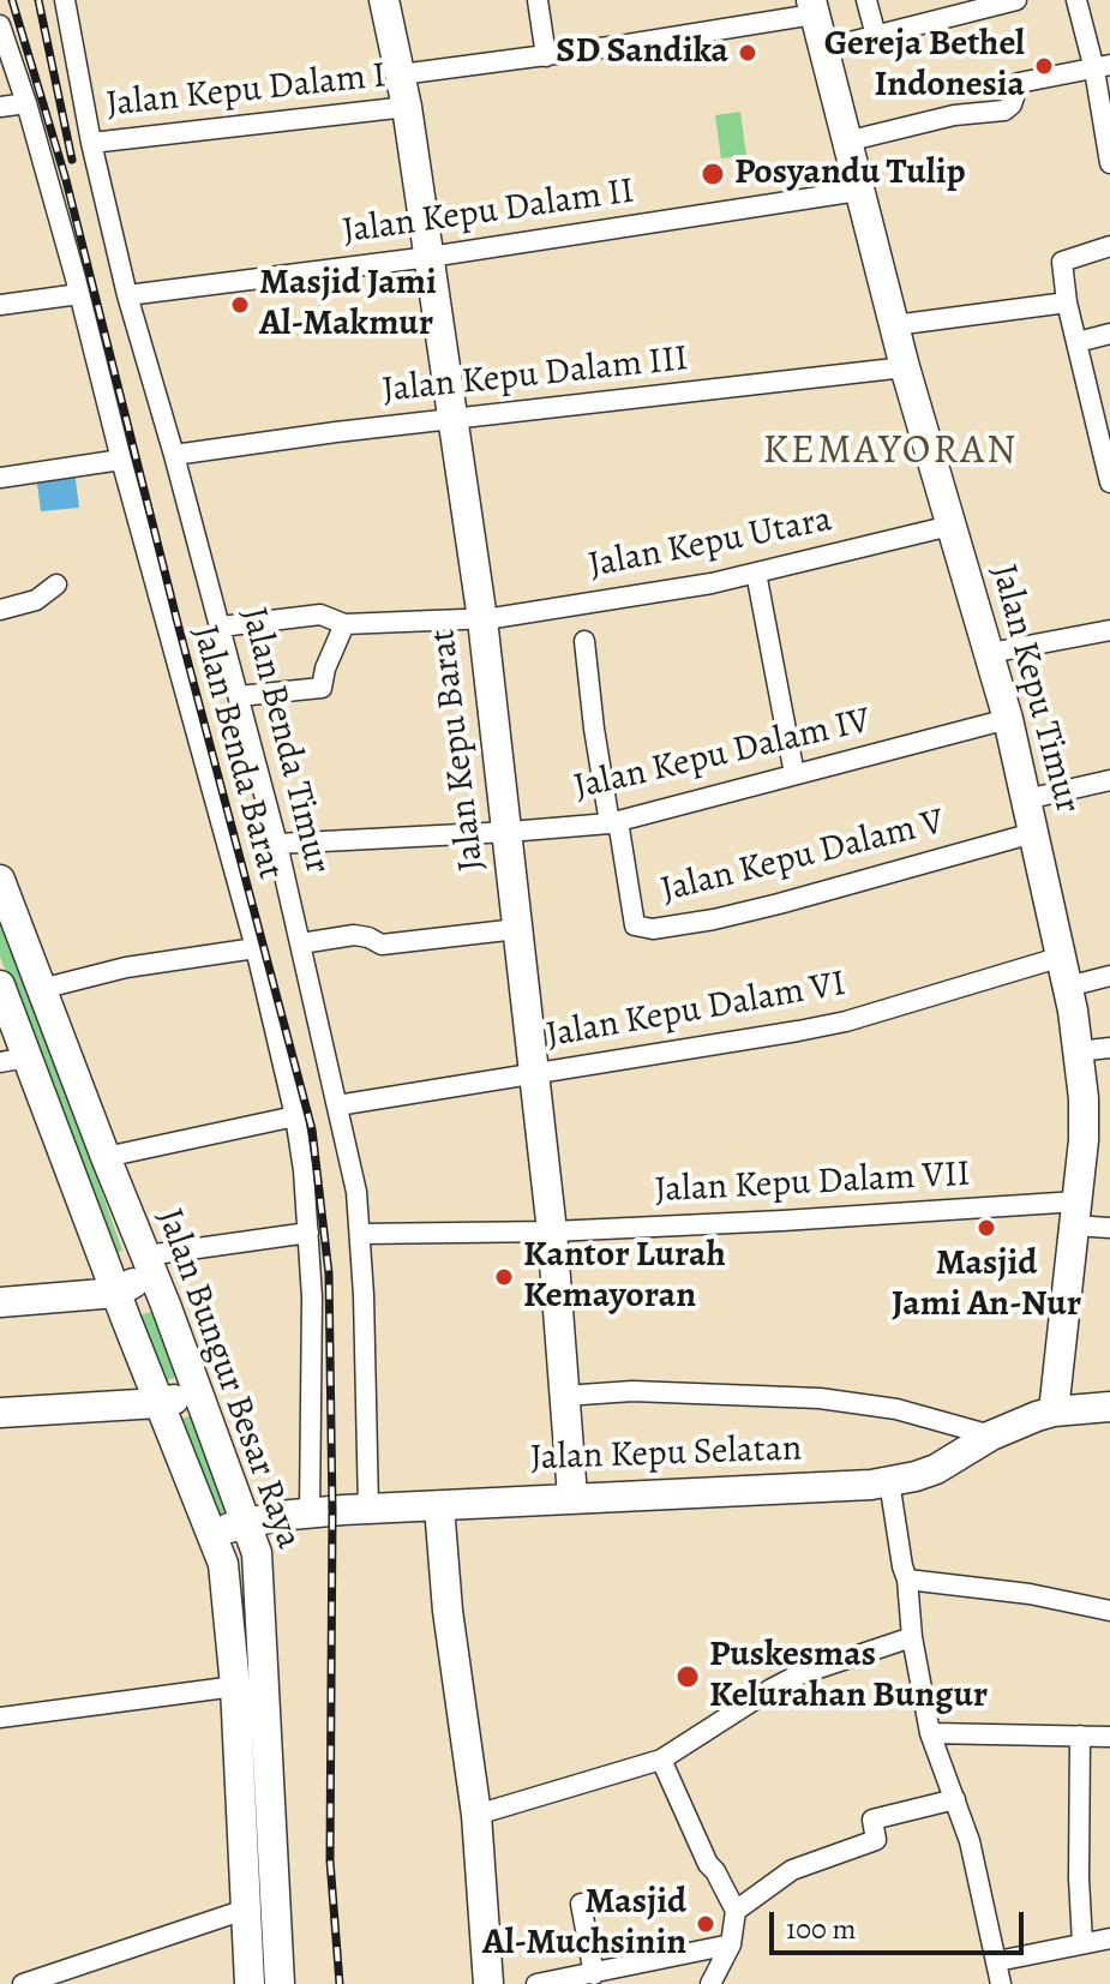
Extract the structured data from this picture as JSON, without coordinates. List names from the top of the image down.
{
  "streets": {
    "street": [
      "Jalan Kepu Dalam I",
      "Jalan Kepu Dalam II",
      "Jalan Kepu Dalam III",
      "Jalan Kepu Utara",
      "Jalan Kepu Timur",
      "Jalan Benda Timur",
      "Jalan Kepu Barat",
      "Jalan Benda Barat",
      "Jalan Kepu Dalam IV",
      "Jalan Kepu Dalam V",
      "Jalan Kepu Dalam VI",
      "Jalan Kepu Dalam VII",
      "Jalan Bungur Besar Raya",
      "Jalan Kepu Selatan"
    ]
  },
  "crossings": [
    ["Jalan Kepu Dalam I", "Jalan Kepu Timur"],
    ["Jalan Kepu Dalam I", "Jalan Benda Timur"],
    ["Jalan Kepu Dalam I", "Jalan Kepu Barat"],
    ["Jalan Kepu Dalam II", "Jalan Kepu Timur"],
    ["Jalan Kepu Dalam II", "Jalan Benda Timur"],
    ["Jalan Kepu Dalam II", "Jalan Kepu Barat"],
    ["Jalan Kepu Dalam III", "Jalan Kepu Timur"],
    ["Jalan Kepu Dalam III", "Jalan Benda Timur"],
    ["Jalan Kepu Dalam III", "Jalan Kepu Barat"],
    ["Jalan Kepu Utara", "Jalan Kepu Timur"],
    ["Jalan Kepu Utara", "Jalan Benda Timur"],
    ["Jalan Kepu Utara", "Jalan Kepu Barat"],
    ["Jalan Kepu Timur", "Jalan Kepu Dalam IV"],
    ["Jalan Kepu Timur", "Jalan Kepu Dalam V"],
    ["Jalan Kepu Timur", "Jalan Kepu Dalam VI"],
    ["Jalan Kepu Timur", "Jalan Kepu Dalam VII"],
    ["Jalan Kepu Timur", "Jalan Kepu Selatan"],
    ["Jalan Benda Timur", "Jalan Kepu Dalam IV"],
    ["Jalan Benda Timur", "Jalan Kepu Dalam VI"],
    ["Jalan Benda Timur", "Jalan Kepu Selatan"],
    ["Jalan Kepu Barat", "Jalan Kepu Dalam IV"],
    ["Jalan Kepu Barat", "Jalan Kepu Dalam VI"],
    ["Jalan Kepu Barat", "Jalan Kepu Dalam VII"],
    ["Jalan Kepu Barat", "Jalan Kepu Selatan"],
    ["Jalan Benda Barat", "Jalan Kepu Selatan"],
    ["Jalan Kepu Dalam IV", "Jalan Kepu Dalam V"],
    ["Jalan Bungur Besar Raya", "Jalan Kepu Selatan"]
  ],
  "districts": ["KEMAYORAN"],
  "places": [
    "SD Sandika",
    "Gereja Bethel Indonesia",
    "Posyandu Tulip",
    "Masjid Jami Al-Makmur",
    "Masjid Jami An-Nur",
    "Kantor Lurah Kemayoran",
    "Puskesmas Kelurahan Bungur",
    "Masjid Al-Muchsinin"
  ],
  "scale_bar": "100 m"
}
